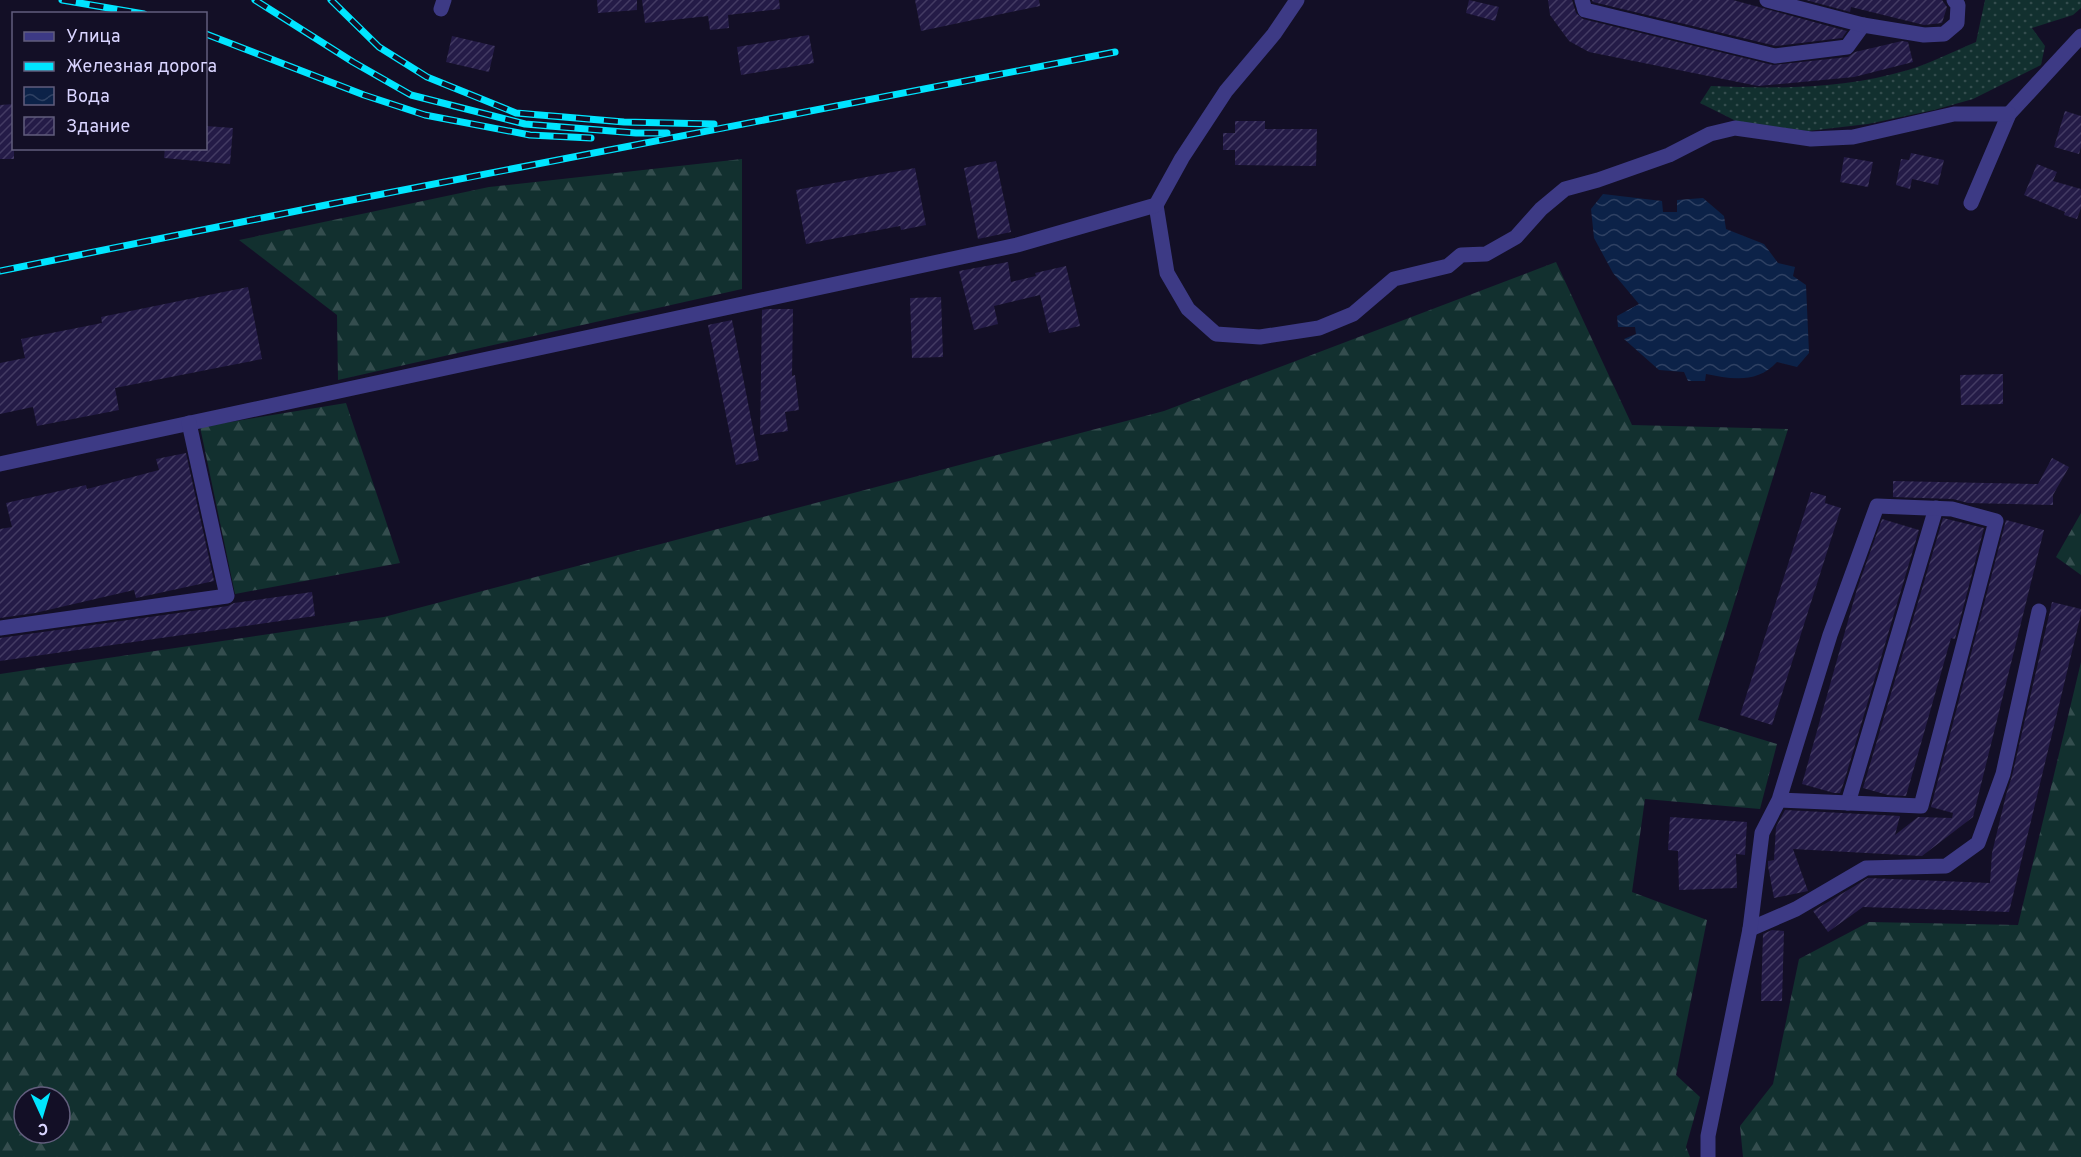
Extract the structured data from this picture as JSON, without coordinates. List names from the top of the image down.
{
  "legend": [
    "Улица",
    "Железная дорога",
    "Вода",
    "Здание"
  ],
  "north": "bottom"
}
